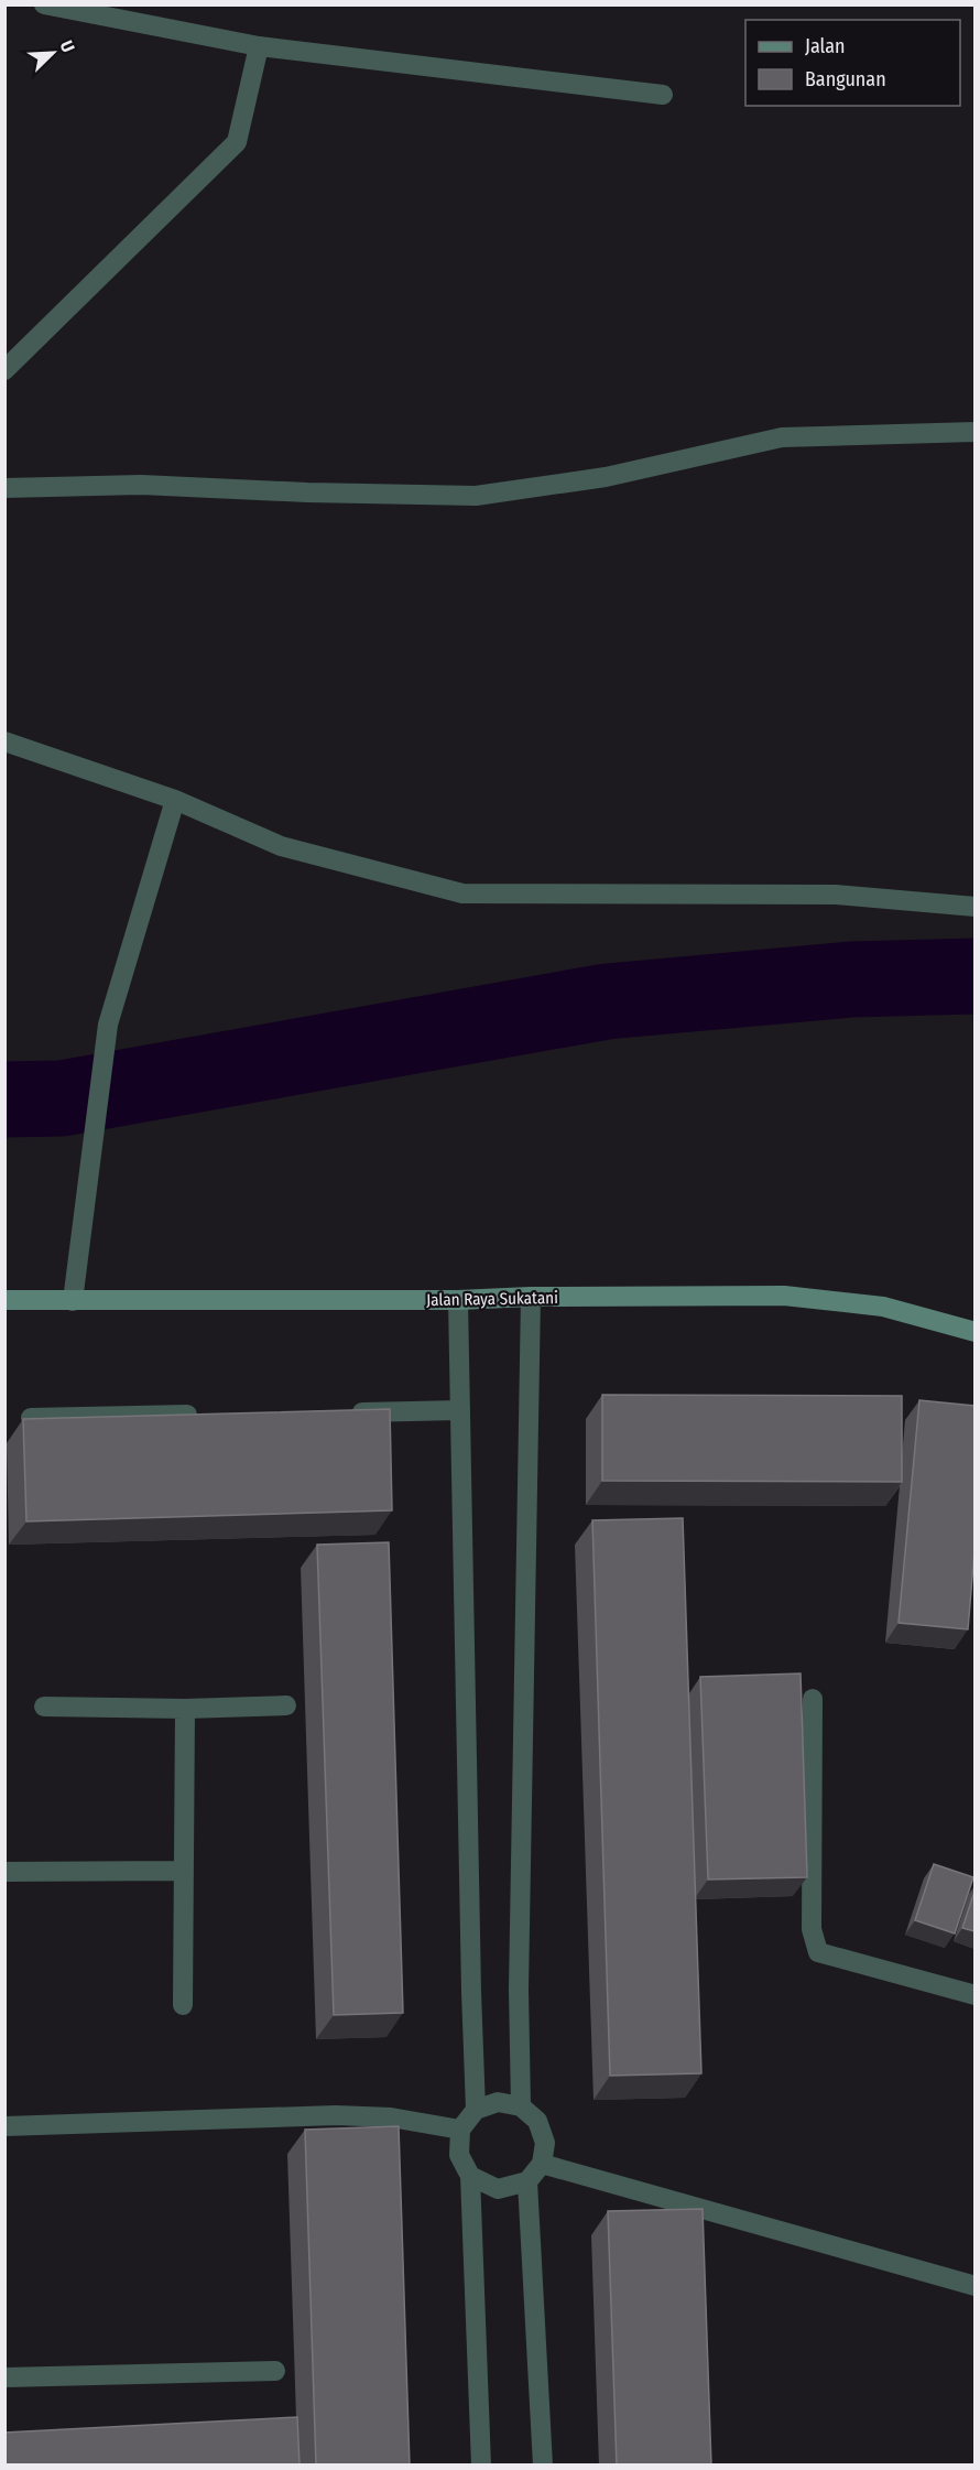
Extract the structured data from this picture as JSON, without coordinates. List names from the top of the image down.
{
  "streets": {
    "main road": ["Jalan Raya Sukatani"]
  },
  "legend": ["Jalan", "Bangunan"],
  "north": "top right"
}
